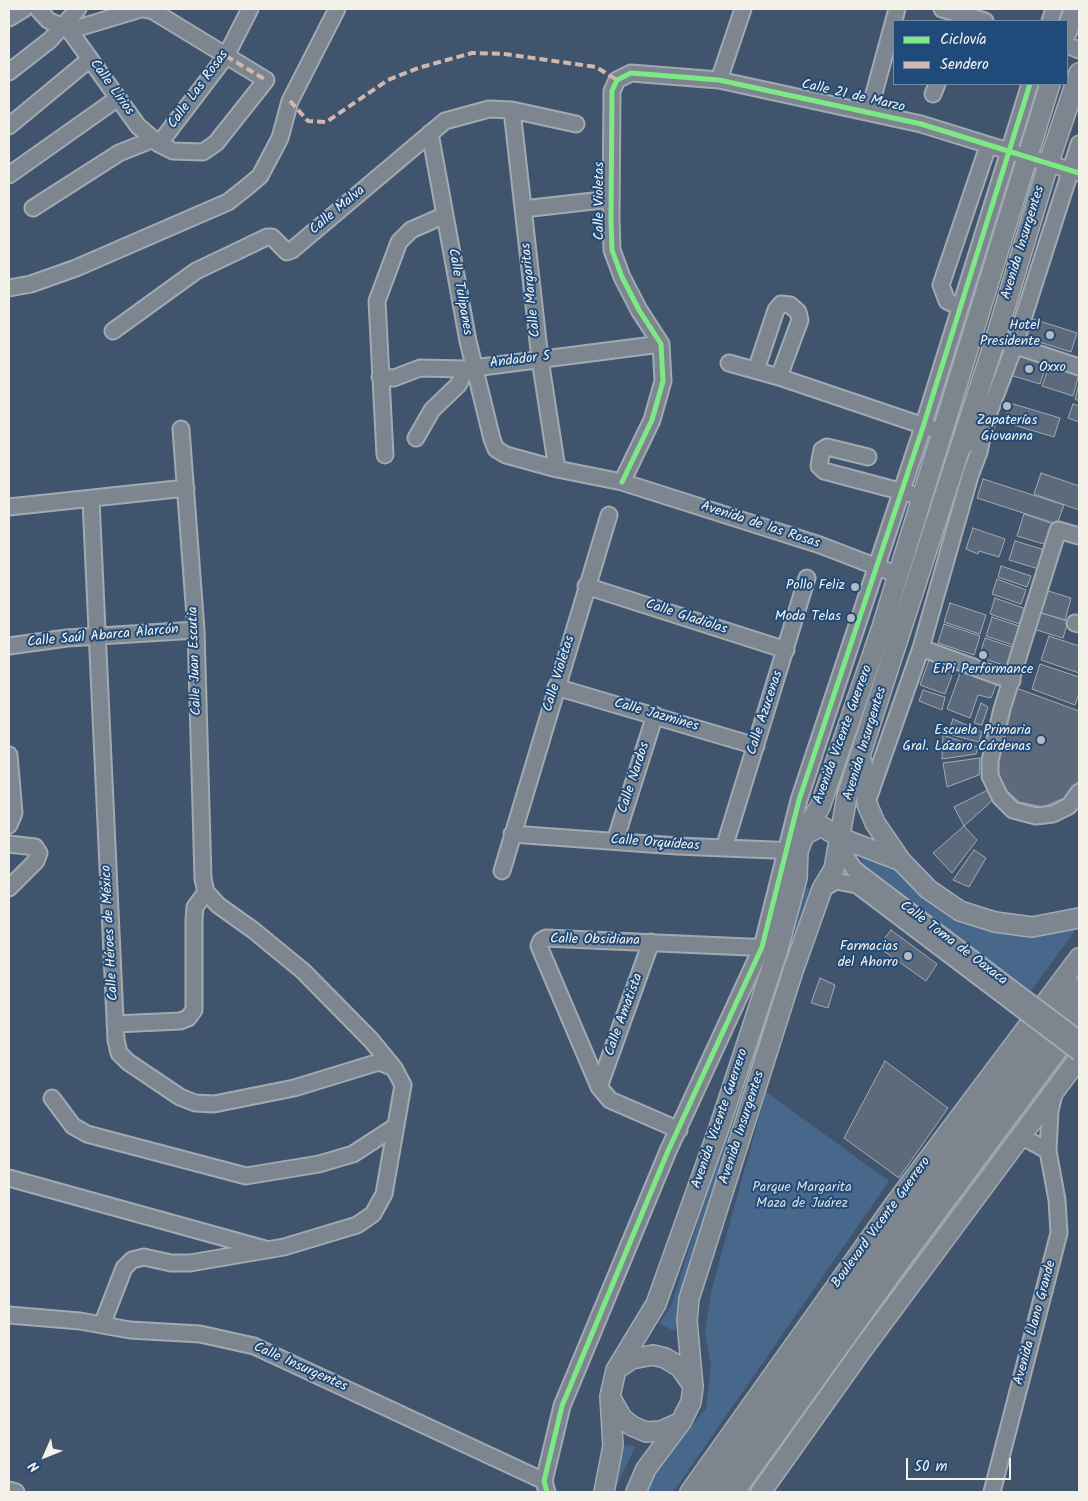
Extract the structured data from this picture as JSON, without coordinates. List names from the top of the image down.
{
  "streets": {
    "highway": ["Boulevard Vicente Guerrero"],
    "main road": ["Avenida Insurgentes", "Avenida Vicente Guerrero"],
    "street": [
      "Calle Lirios",
      "Calle Las Rosas",
      "Calle 21 de Marzo",
      "Calle Violetas",
      "Calle Malva",
      "Calle Margaritas",
      "Calle Tulipanes",
      "Andador 5",
      "Avenida de las Rosas",
      "Calle Gladiolas",
      "Calle Saúl Abarca Alarcón",
      "Calle Juan Escutia",
      "Calle Azucenas",
      "Calle Jazmines",
      "Calle Nardos",
      "Calle Orquídeas",
      "Calle Héroes de México",
      "Calle Obsidiana",
      "Calle Toma de Oaxaca",
      "Calle Amatista",
      "Avenida Llano Grande",
      "Calle Insurgentes"
    ]
  },
  "crossings": [
    ["Calle Lirios", "Calle Las Rosas"],
    ["Calle 21 de Marzo", "Calle Violetas"],
    ["Calle 21 de Marzo", "Avenida Insurgentes"],
    ["Calle 21 de Marzo", "Avenida Vicente Guerrero"],
    ["Calle Violetas", "Andador 5"],
    ["Calle Violetas", "Avenida de las Rosas"],
    ["Calle Violetas", "Calle Gladiolas"],
    ["Calle Violetas", "Calle Jazmines"],
    ["Calle Violetas", "Calle Orquídeas"],
    ["Calle Malva", "Calle Margaritas"],
    ["Calle Malva", "Calle Tulipanes"],
    ["Avenida Insurgentes", "Avenida Vicente Guerrero"],
    ["Avenida Insurgentes", "Calle Toma de Oaxaca"],
    ["Calle Margaritas", "Andador 5"],
    ["Calle Margaritas", "Avenida de las Rosas"],
    ["Calle Tulipanes", "Andador 5"],
    ["Calle Tulipanes", "Avenida de las Rosas"],
    ["Avenida de las Rosas", "Avenida Vicente Guerrero"],
    ["Calle Gladiolas", "Calle Azucenas"],
    ["Calle Saúl Abarca Alarcón", "Calle Juan Escutia"],
    ["Calle Saúl Abarca Alarcón", "Calle Héroes de México"],
    ["Calle Azucenas", "Calle Jazmines"],
    ["Calle Azucenas", "Calle Orquídeas"],
    ["Calle Jazmines", "Calle Nardos"],
    ["Avenida Vicente Guerrero", "Calle Orquídeas"],
    ["Avenida Vicente Guerrero", "Calle Obsidiana"],
    ["Calle Nardos", "Calle Orquídeas"],
    ["Calle Obsidiana", "Calle Amatista"]
  ],
  "parks": ["Parque Margarita Maza de Juárez"],
  "places": [
    "Hotel Presidente",
    "Oxxo",
    "Zapaterías Giovanna",
    "Pollo Feliz",
    "Moda Telas",
    "EiPi Performance",
    "Escuela Primaria Gral. Lázaro Cárdenas",
    "Farmacias del Ahorro"
  ],
  "legend": ["Ciclovía", "Sendero"],
  "scale_bar": "50 m",
  "north": "bottom left"
}
